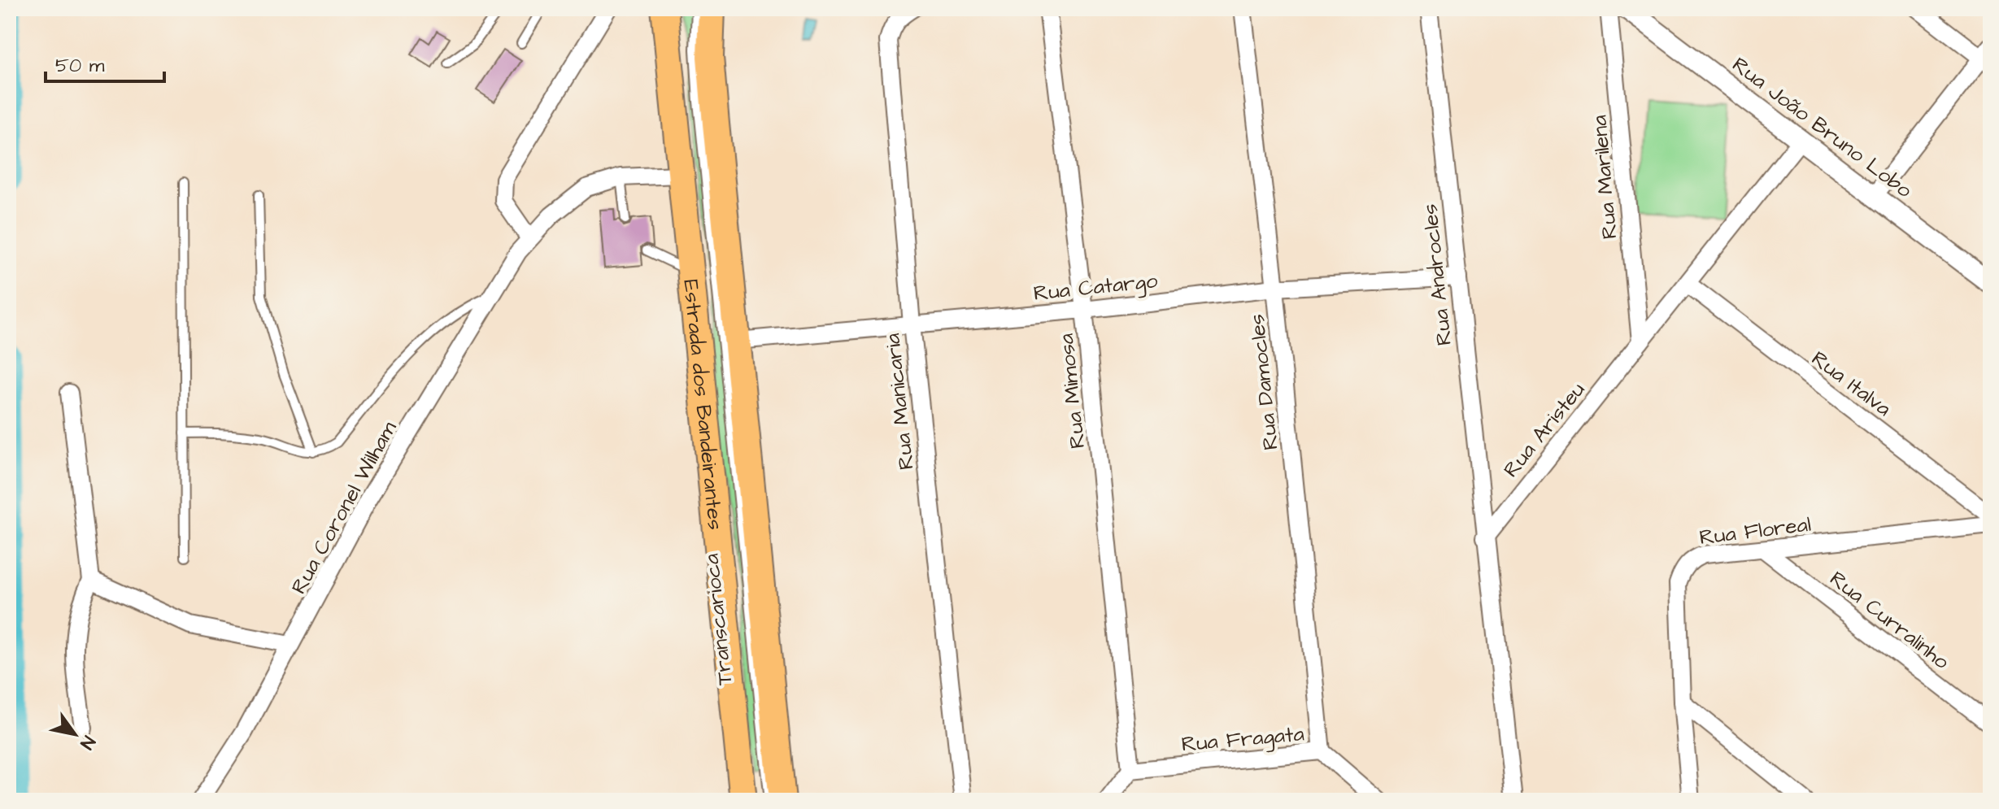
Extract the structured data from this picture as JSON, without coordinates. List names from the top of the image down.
{
  "streets": {
    "main road": ["Estrada dos Bandeirantes"],
    "street": [
      "Rua João Bruno Lobo",
      "Rua Marilena",
      "Rua Androcles",
      "Rua Catargo",
      "Rua Damocles",
      "Rua Italva",
      "Rua Mimosa",
      "Rua Manicaria",
      "Rua Aristeu",
      "Rua Coronel Wilham",
      "Rua Floreal",
      "Rua Curralinho",
      "Rua Fragata"
    ],
    "lane": ["Transcarioca"]
  },
  "crossings": [
    ["Rua João Bruno Lobo", "Rua Aristeu"],
    ["Rua Marilena", "Rua Aristeu"],
    ["Rua Androcles", "Rua Catargo"],
    ["Rua Androcles", "Rua Aristeu"],
    ["Rua Catargo", "Rua Damocles"],
    ["Rua Catargo", "Rua Mimosa"],
    ["Rua Catargo", "Rua Manicaria"],
    ["Rua Catargo", "Estrada dos Bandeirantes"],
    ["Rua Damocles", "Rua Fragata"],
    ["Rua Italva", "Rua Aristeu"],
    ["Rua Mimosa", "Rua Fragata"],
    ["Estrada dos Bandeirantes", "Rua Coronel Wilham"],
    ["Rua Floreal", "Rua Curralinho"]
  ],
  "scale_bar": "50 m",
  "north": "bottom right"
}
